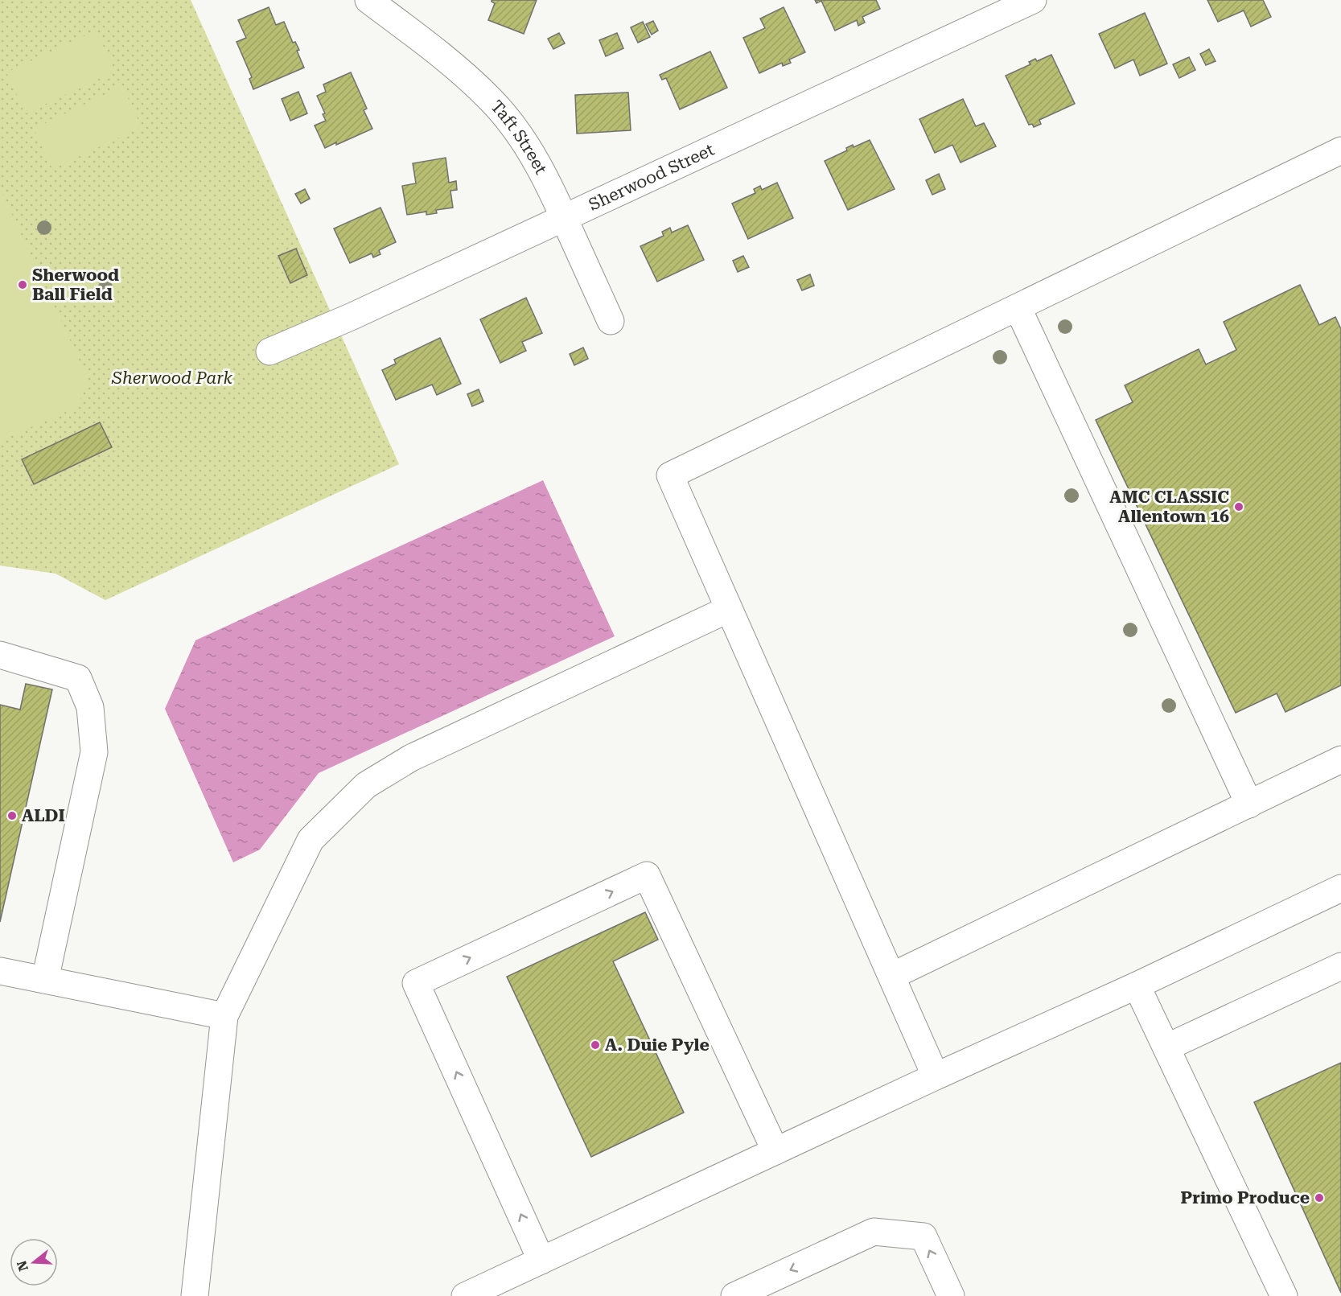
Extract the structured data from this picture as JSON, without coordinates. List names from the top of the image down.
{
  "streets": {
    "street": ["Taft Street", "Sherwood Street"]
  },
  "crossings": [
    ["Taft Street", "Sherwood Street"]
  ],
  "parks": ["Sherwood Park"],
  "places": [
    "Sherwood Ball Field",
    "AMC CLASSIC Allentown 16",
    "ALDI",
    "A. Duie Pyle",
    "Primo Produce"
  ],
  "north": "left"
}
